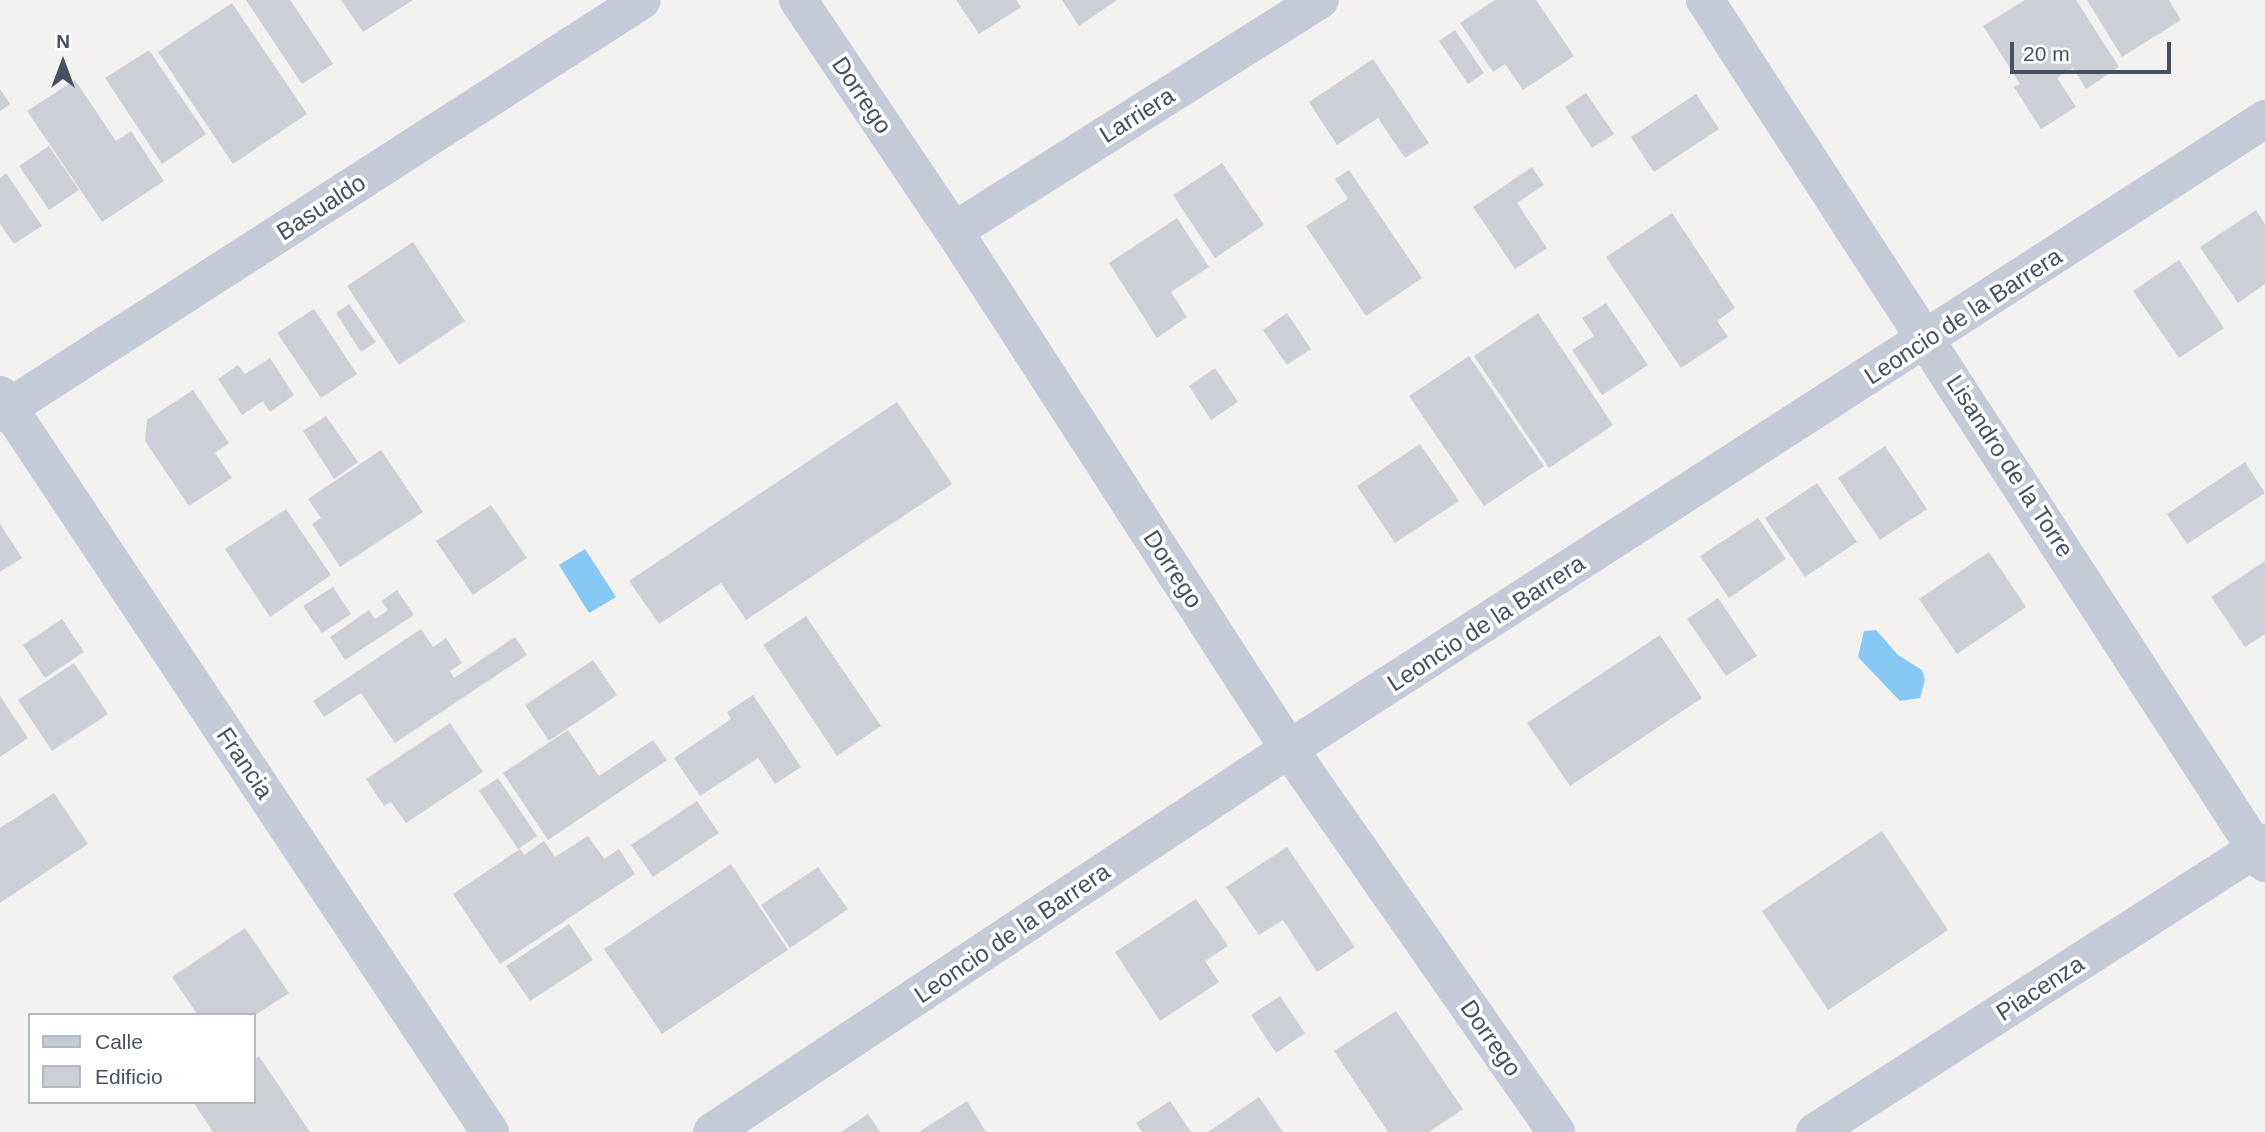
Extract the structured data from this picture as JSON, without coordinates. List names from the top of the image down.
{
  "streets": {
    "street": [
      "Dorrego",
      "Larriera",
      "Basualdo",
      "Leoncio de la Barrera",
      "Lisandro de la Torre",
      "Francia",
      "Piacenza"
    ]
  },
  "crossings": [
    ["Dorrego", "Larriera"],
    ["Dorrego", "Leoncio de la Barrera"],
    ["Basualdo", "Francia"],
    ["Leoncio de la Barrera", "Lisandro de la Torre"],
    ["Lisandro de la Torre", "Piacenza"]
  ],
  "legend": ["Calle", "Edificio"],
  "scale_bar": "20 m",
  "north": "top"
}
